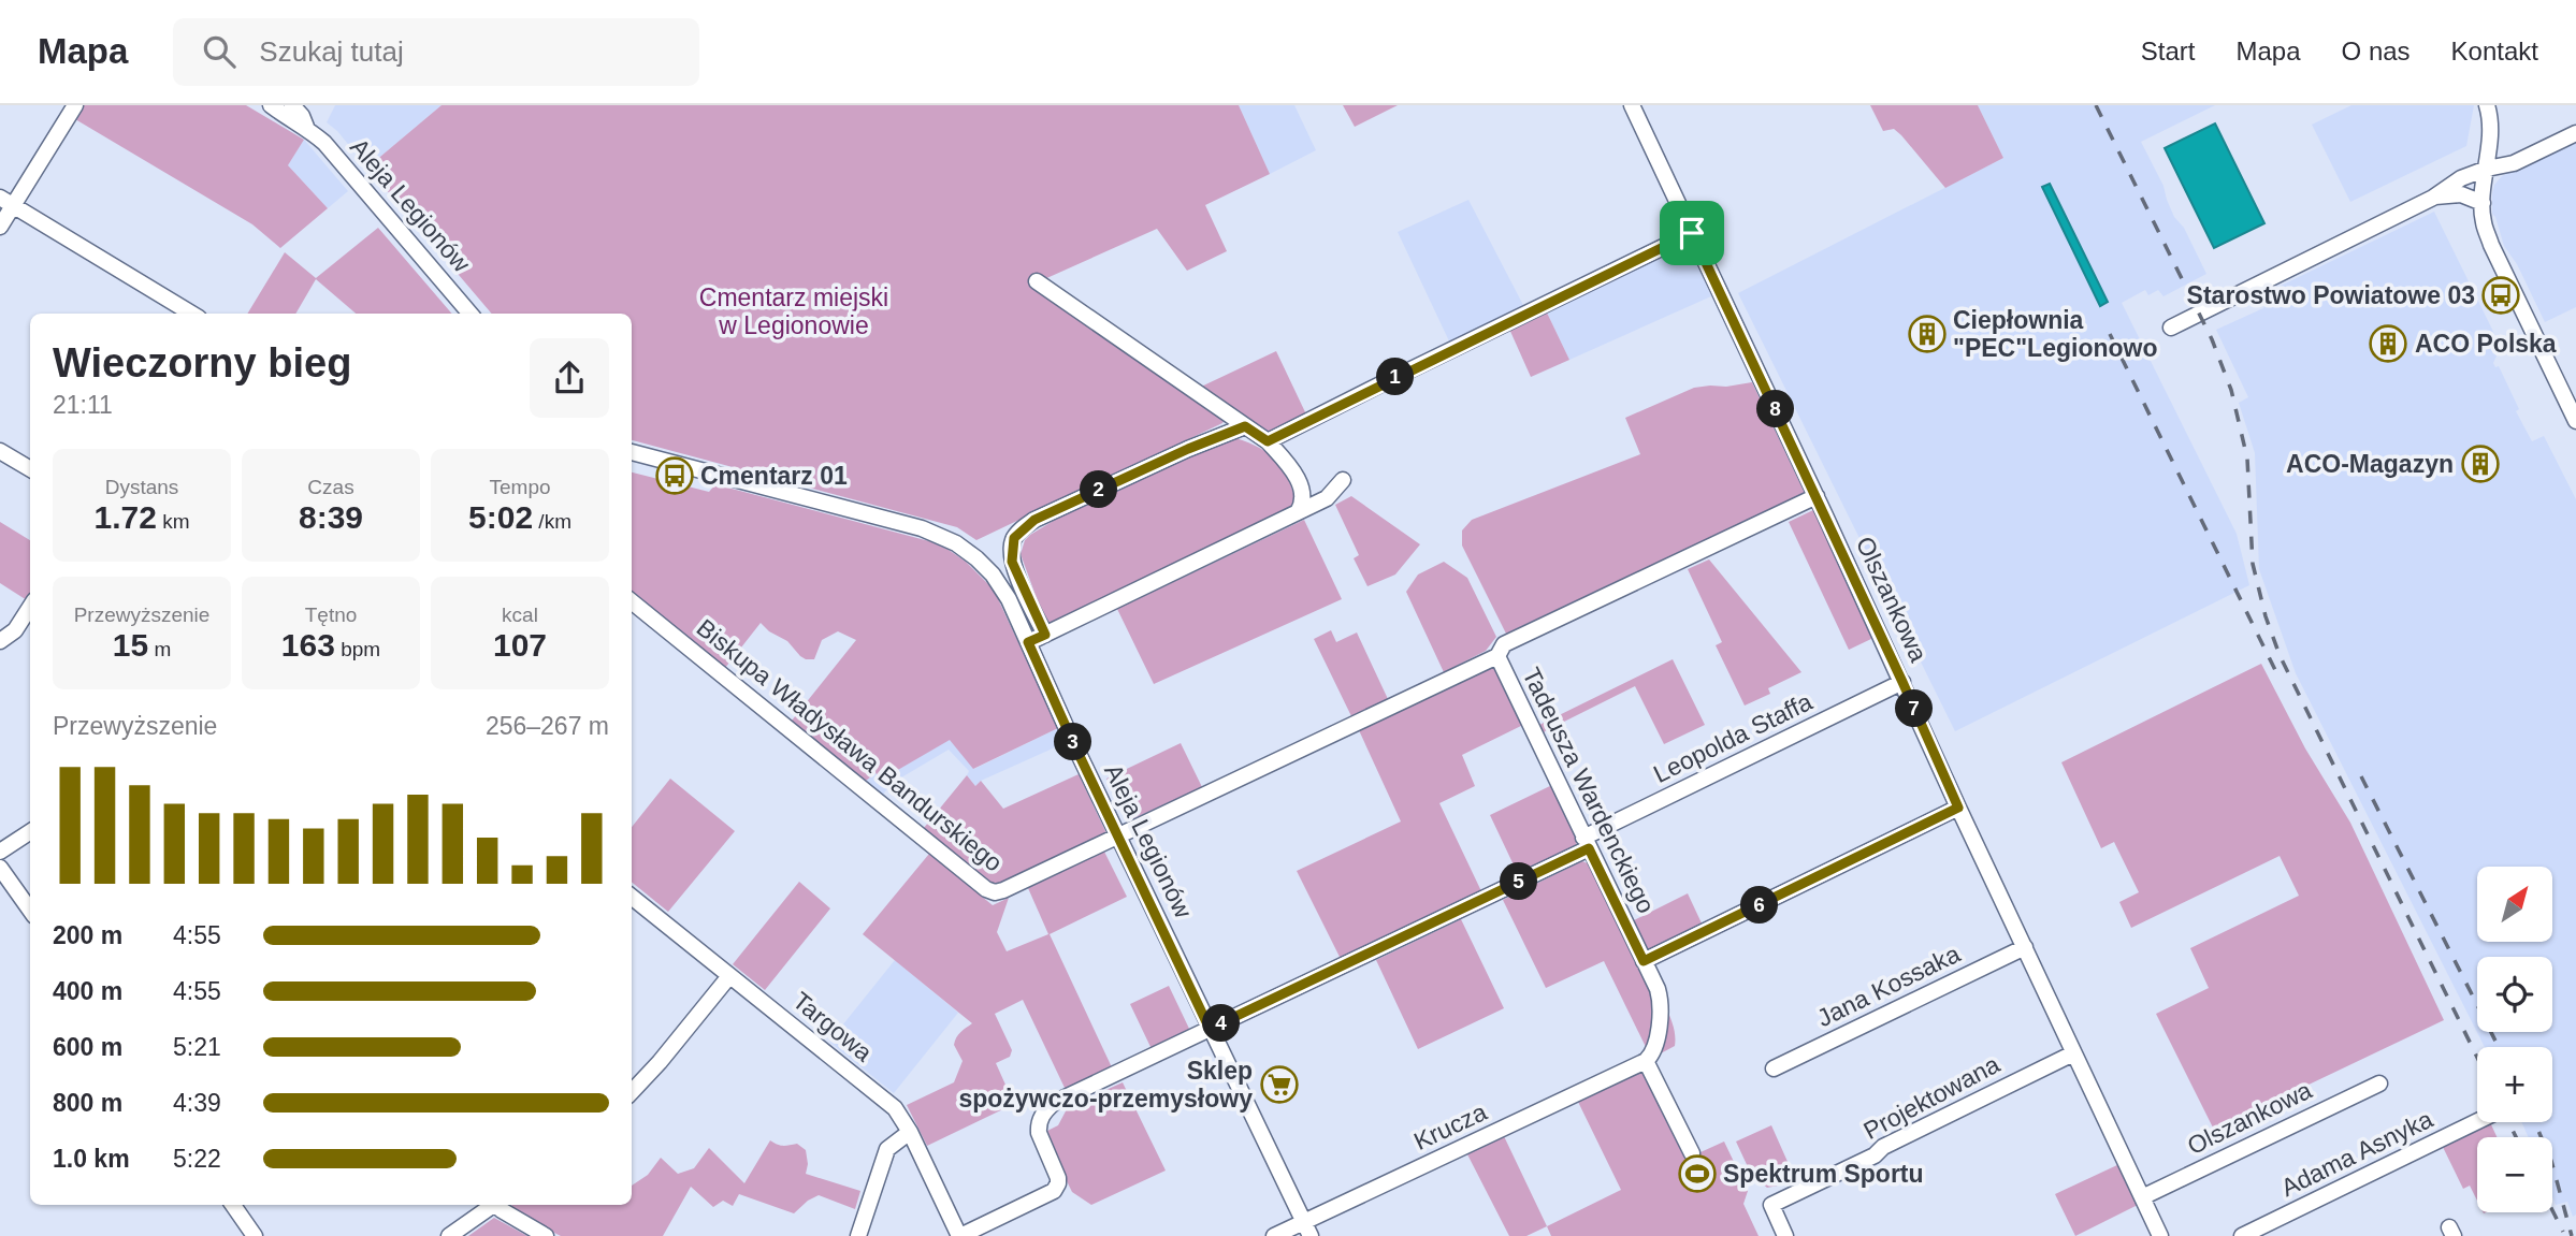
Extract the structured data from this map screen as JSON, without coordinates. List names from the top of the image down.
{
  "streets": {
    "street": [
      "Aleja Legionów",
      "Olszankowa",
      "Leopolda Staffa",
      "Biskupa Władysława Bandurskiego",
      "Tadeusza Wardenckiego",
      "Jana Kossaka",
      "Targowa",
      "Projektowana",
      "Krucza",
      "Adama Asnyka"
    ]
  },
  "crossings": [
    ["Aleja Legionów", "Leopolda Staffa"],
    ["Aleja Legionów", "Biskupa Władysława Bandurskiego"],
    ["Aleja Legionów", "Krucza"],
    ["Olszankowa", "Leopolda Staffa"],
    ["Olszankowa", "Biskupa Władysława Bandurskiego"],
    ["Olszankowa", "Jana Kossaka"],
    ["Olszankowa", "Projektowana"],
    ["Leopolda Staffa", "Tadeusza Wardenckiego"],
    ["Leopolda Staffa", "Targowa"],
    ["Biskupa Władysława Bandurskiego", "Tadeusza Wardenckiego"],
    ["Tadeusza Wardenckiego", "Krucza"]
  ],
  "parks": ["Cmentarz miejski w Legionowie"],
  "places": {
    "bus stop": ["Starostwo Powiatowe 03", "Cmentarz 01"],
    "building": ["Ciepłownia \"PEC\"Legionowo", "ACO Polska", "ACO-Magazyn"],
    "supermarket": ["Sklep spożywczo-przemysłowy"],
    "sports": ["Spektrum Sportu"]
  },
  "north": "top right",
  "page": {
    "header": "Mapa",
    "search": "Szukaj tutaj",
    "nav": [
      "Start",
      "Mapa",
      "O nas",
      "Kontakt"
    ],
    "heading": ["Wieczorny bieg", "21:11"],
    "pins": [
      "1",
      "8",
      "2",
      "7",
      "3",
      "5",
      "6",
      "4"
    ],
    "stats": [
      ["Dystans", "1.72 km"],
      ["Czas", "8:39"],
      ["Tempo", "5:02 /km"],
      ["Przewyższenie", "15 m"],
      ["Tętno", "163 bpm"],
      ["kcal", "107"]
    ],
    "chart": ["Przewyższenie", "256–267 m"],
    "map_buttons": ["+", "−"],
    "list": [
      {
        "name": "200 m",
        "note": "4:55"
      },
      {
        "name": "400 m",
        "note": "4:55"
      },
      {
        "name": "600 m",
        "note": "5:21"
      },
      {
        "name": "800 m",
        "note": "4:39"
      },
      {
        "name": "1.0 km",
        "note": "5:22"
      }
    ]
  }
}
